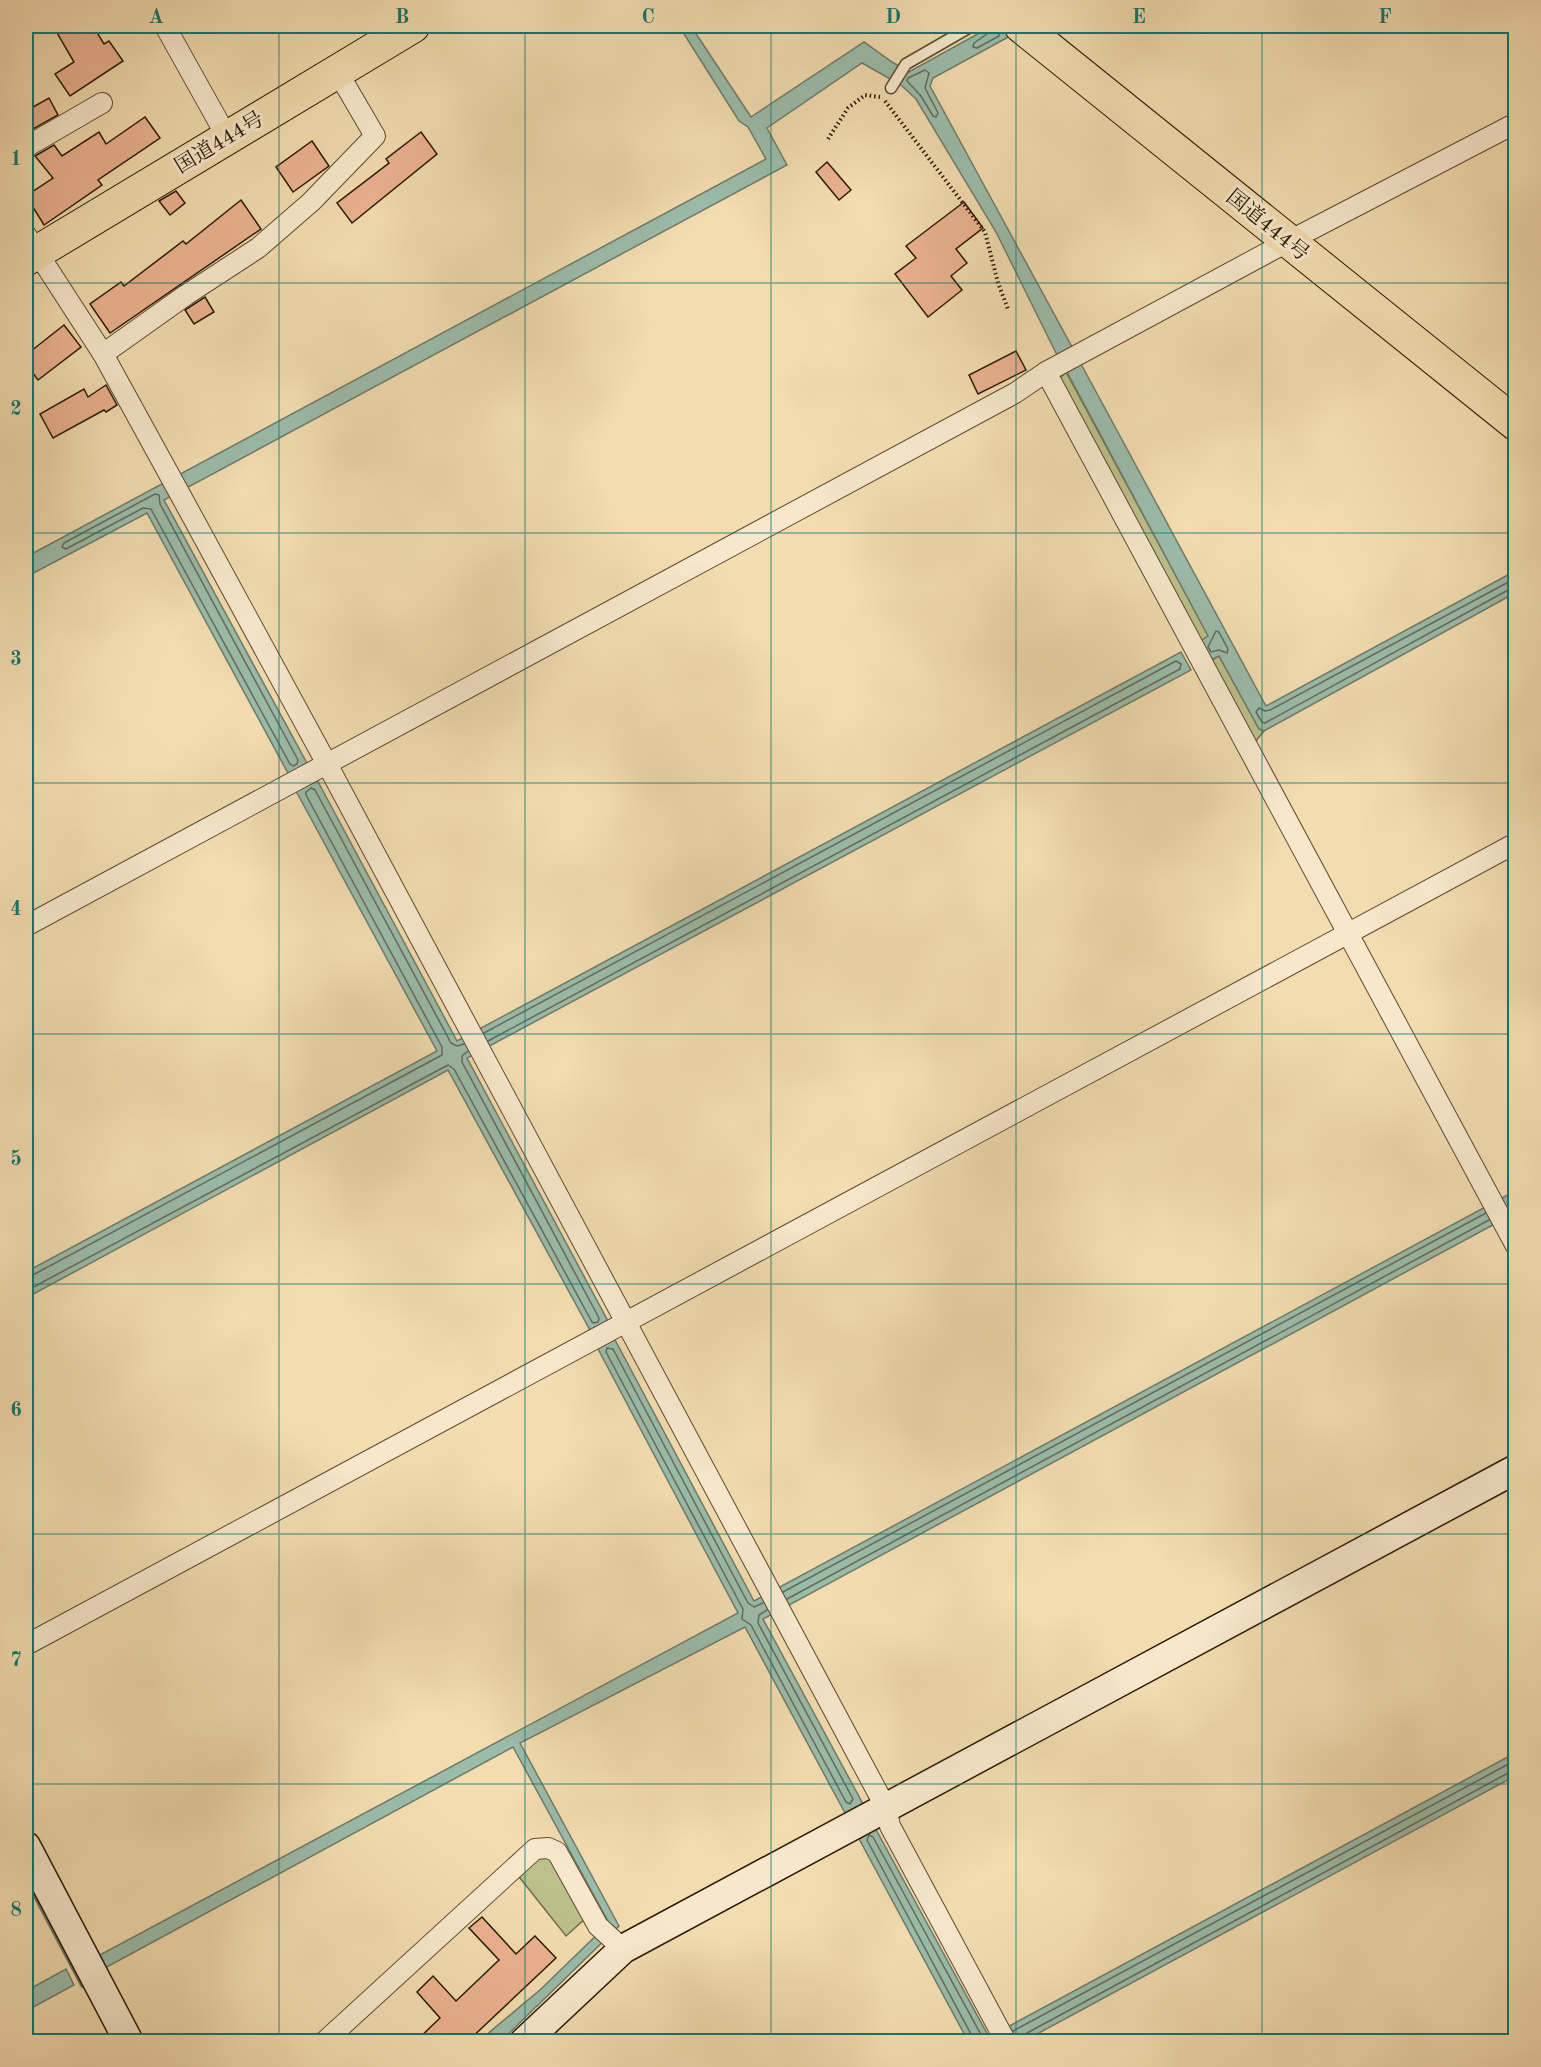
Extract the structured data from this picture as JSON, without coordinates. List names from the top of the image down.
{
  "streets": {
    "highway": ["国道444号"]
  },
  "grid": {
    "columns": [
      "A",
      "B",
      "C",
      "D",
      "E",
      "F"
    ],
    "rows": [
      "1",
      "2",
      "3",
      "4",
      "5",
      "6",
      "7",
      "8"
    ]
  }
}
